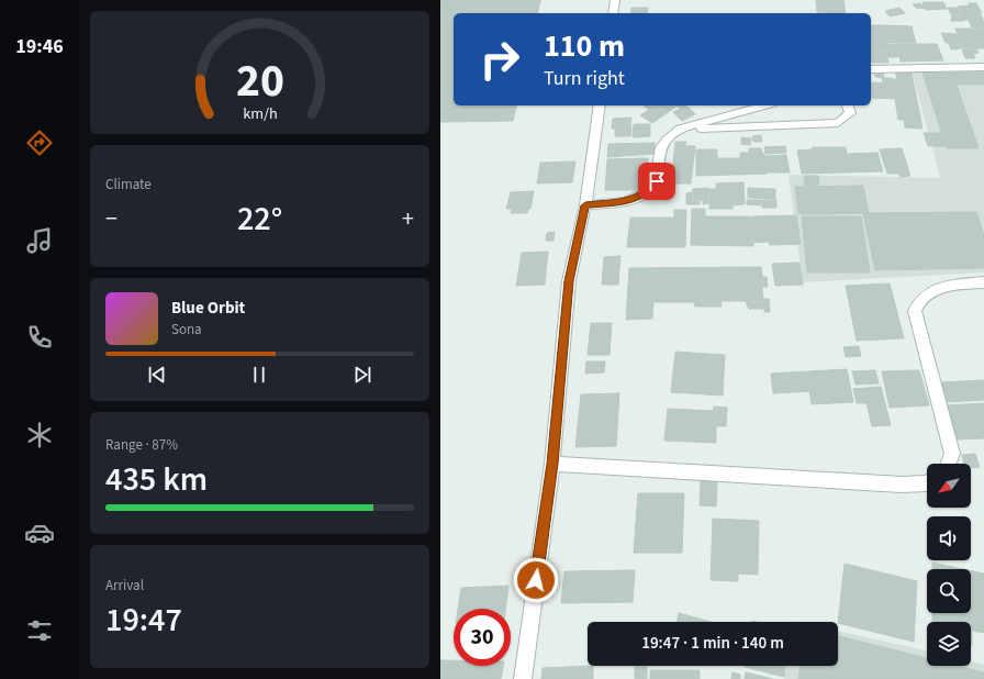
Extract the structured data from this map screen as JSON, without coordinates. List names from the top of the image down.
{
  "north": "bottom left",
  "page": {
    "tabs": "19:46",
    "turn": ["110 m", "Turn right"],
    "tile": [
      "Climate",
      ["Range · 87%", "435 km"],
      ["Arrival", "19:47"]
    ],
    "heat": ["−", "22°", "+"],
    "song": ["Blue Orbit", "Sona"],
    "limit": "30",
    "trip": "19:47 · 1 min · 140 m",
    "gauge": ["20", "km/h"]
  }
}
